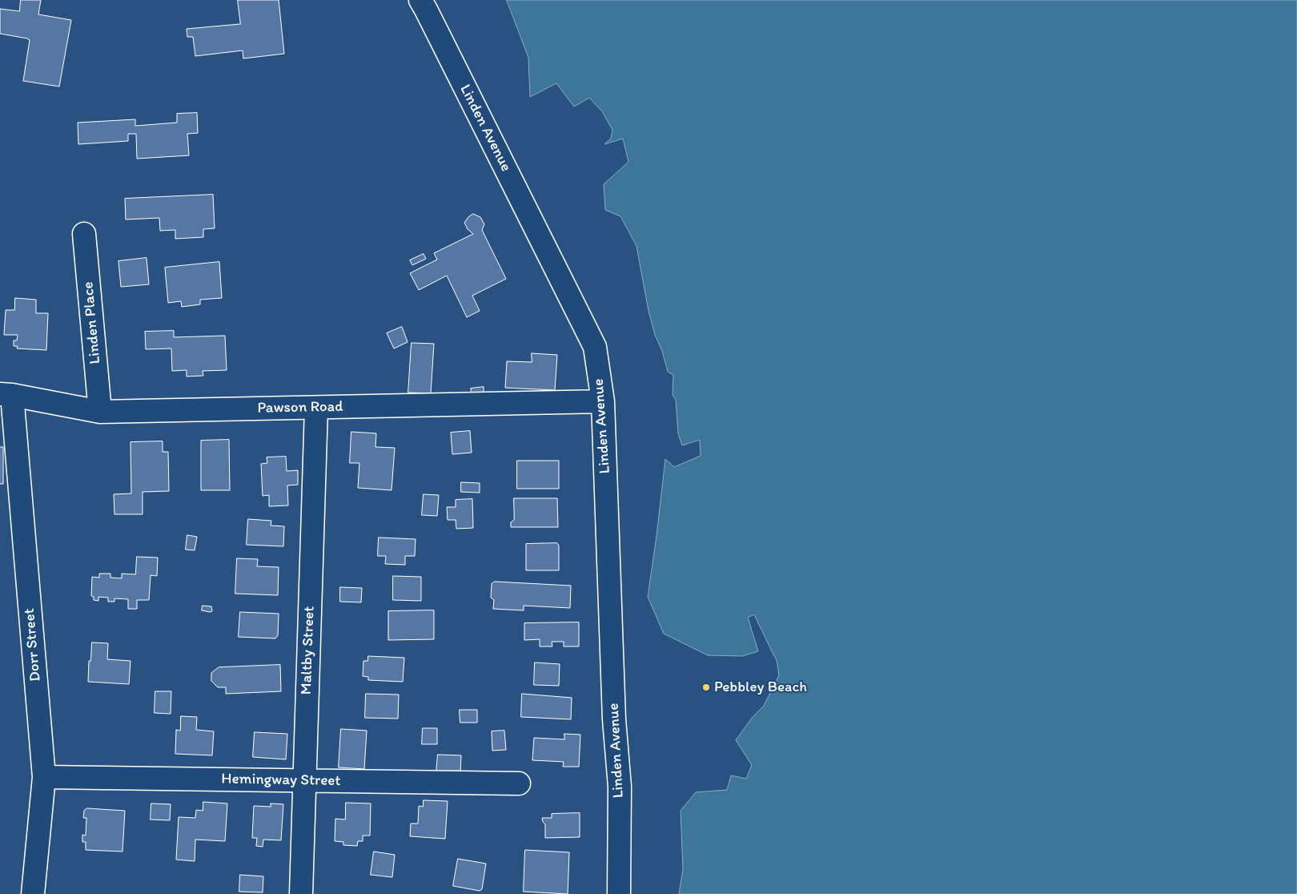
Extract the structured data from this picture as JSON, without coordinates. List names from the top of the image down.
{
  "streets": {
    "street": [
      "Linden Avenue",
      "Linden Place",
      "Pawson Road",
      "Dorr Street",
      "Maltby Street",
      "Hemingway Street"
    ]
  },
  "crossings": [
    ["Linden Avenue", "Pawson Road"],
    ["Linden Place", "Pawson Road"],
    ["Pawson Road", "Dorr Street"],
    ["Pawson Road", "Maltby Street"],
    ["Dorr Street", "Hemingway Street"],
    ["Maltby Street", "Hemingway Street"]
  ],
  "places": ["Pebbley Beach"]
}
